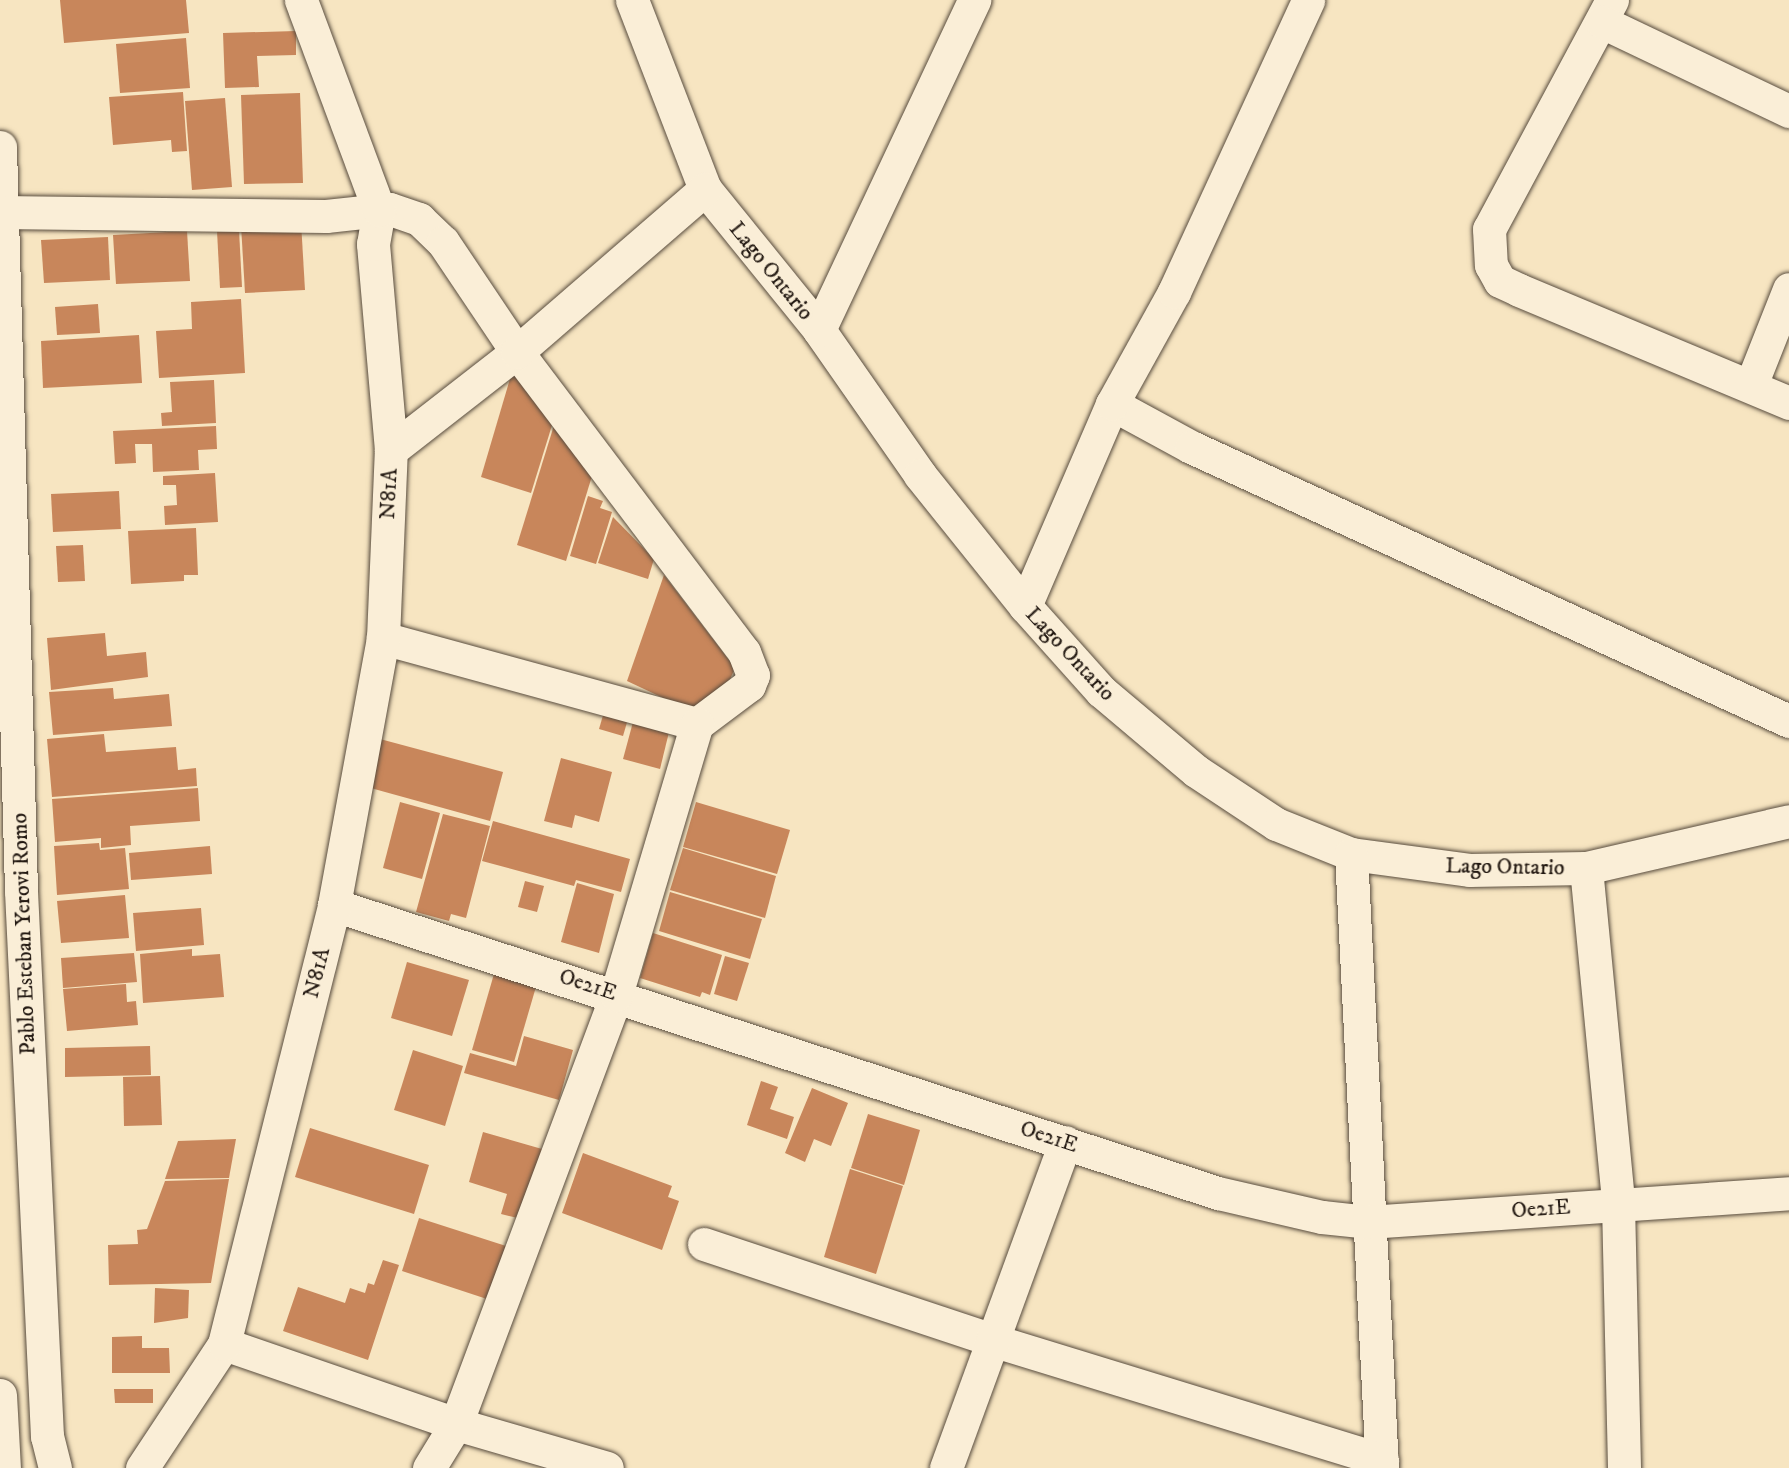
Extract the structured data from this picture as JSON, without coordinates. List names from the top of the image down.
{
  "streets": {
    "street": [
      "Lago Ontario",
      "N81A",
      "Pablo Esteban Yerovi Romo",
      "Oe21E"
    ]
  },
  "crossings": [
    ["N81A", "Oe21E"]
  ]
}
